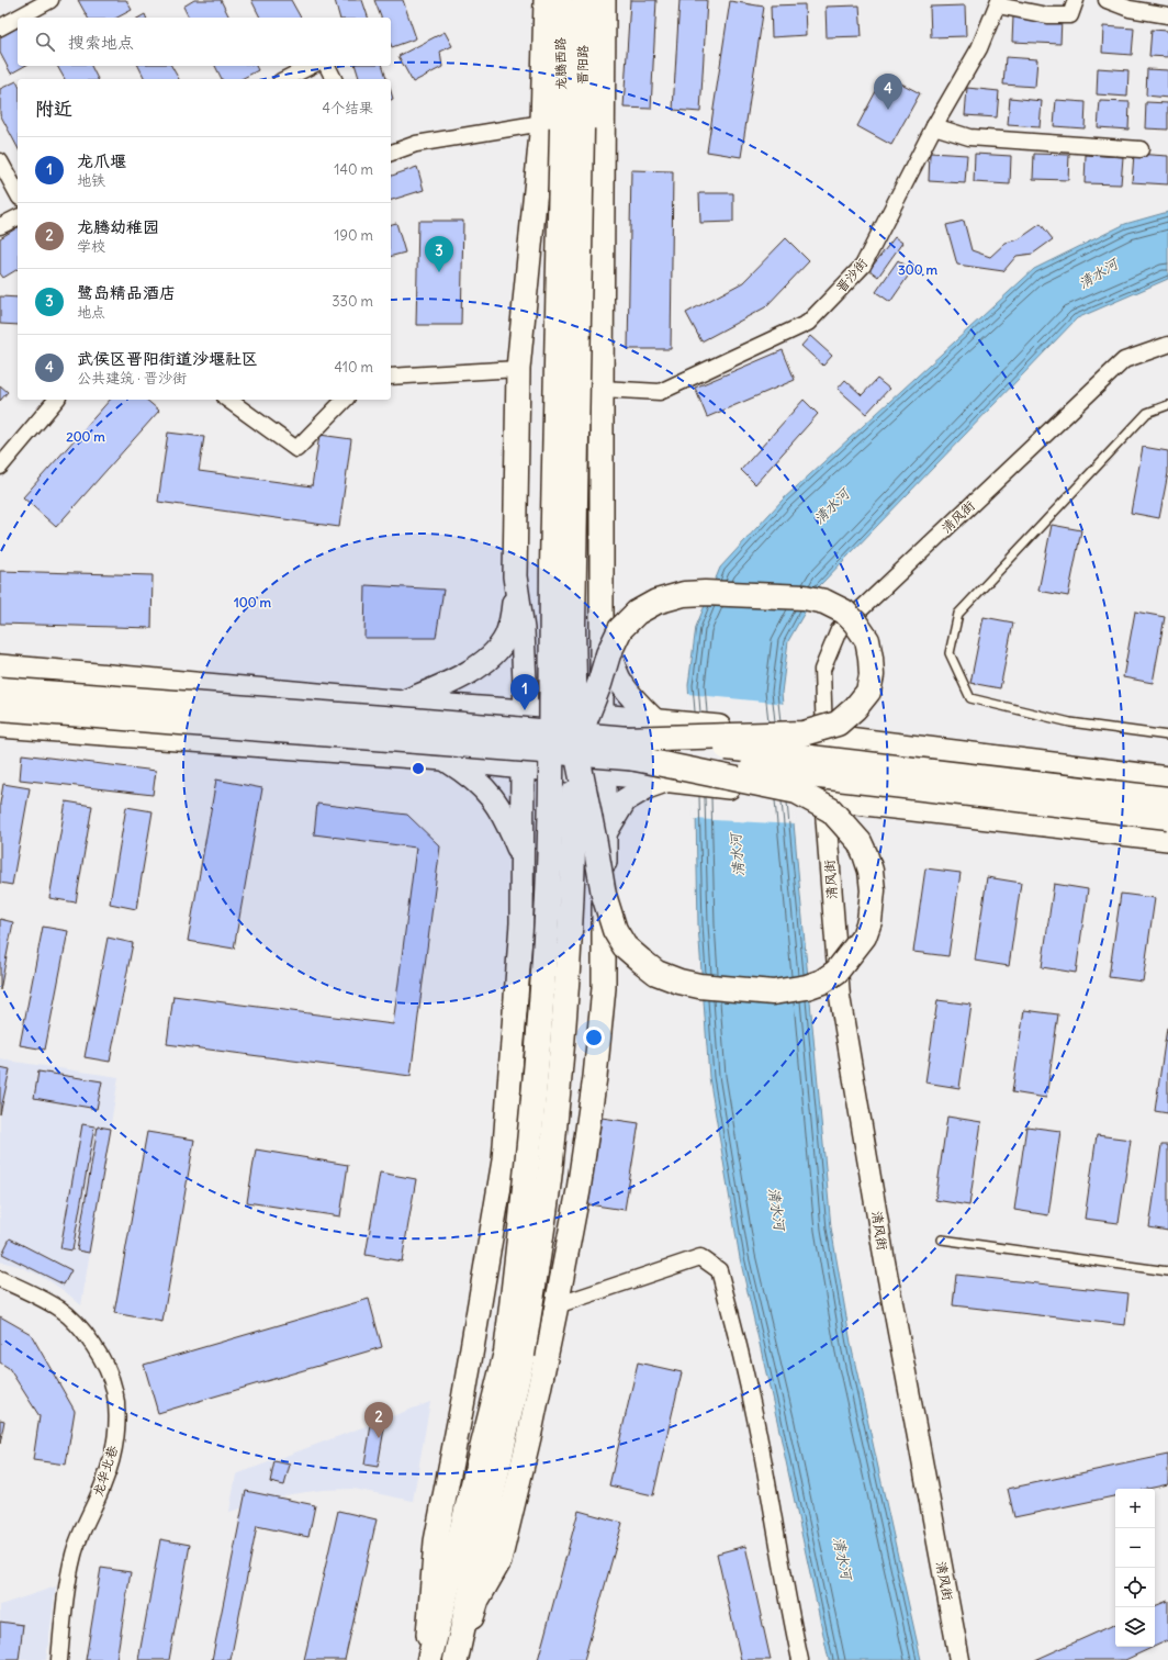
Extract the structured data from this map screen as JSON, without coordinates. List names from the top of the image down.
{
  "streets": {
    "main road": ["龙腾西路", "晋阳路"],
    "street": ["晋沙街", "清风街", "龙华北巷"]
  },
  "crossings": [
    ["龙腾西路", "晋阳路"]
  ],
  "water": ["清水河"],
  "page": {
    "search": "搜索地点",
    "pins": [
      "4",
      "3",
      "1",
      "2"
    ],
    "heading": ["附近", "4个结果"],
    "list": [
      {
        "mark": "1",
        "name": "龙爪堰",
        "note": "地铁",
        "value": "140 m"
      },
      {
        "mark": "2",
        "name": "龙腾幼稚园",
        "note": "学校",
        "value": "190 m"
      },
      {
        "mark": "3",
        "name": "鹭岛精品酒店",
        "note": "地点",
        "value": "330 m"
      },
      {
        "mark": "4",
        "name": "武侯区晋阳街道沙堰社区",
        "note": "公共建筑 · 晋沙街",
        "value": "410 m"
      }
    ],
    "map_buttons": ["+", "−"]
  },
  "rings": ["300 m", "200 m", "100 m"]
}
